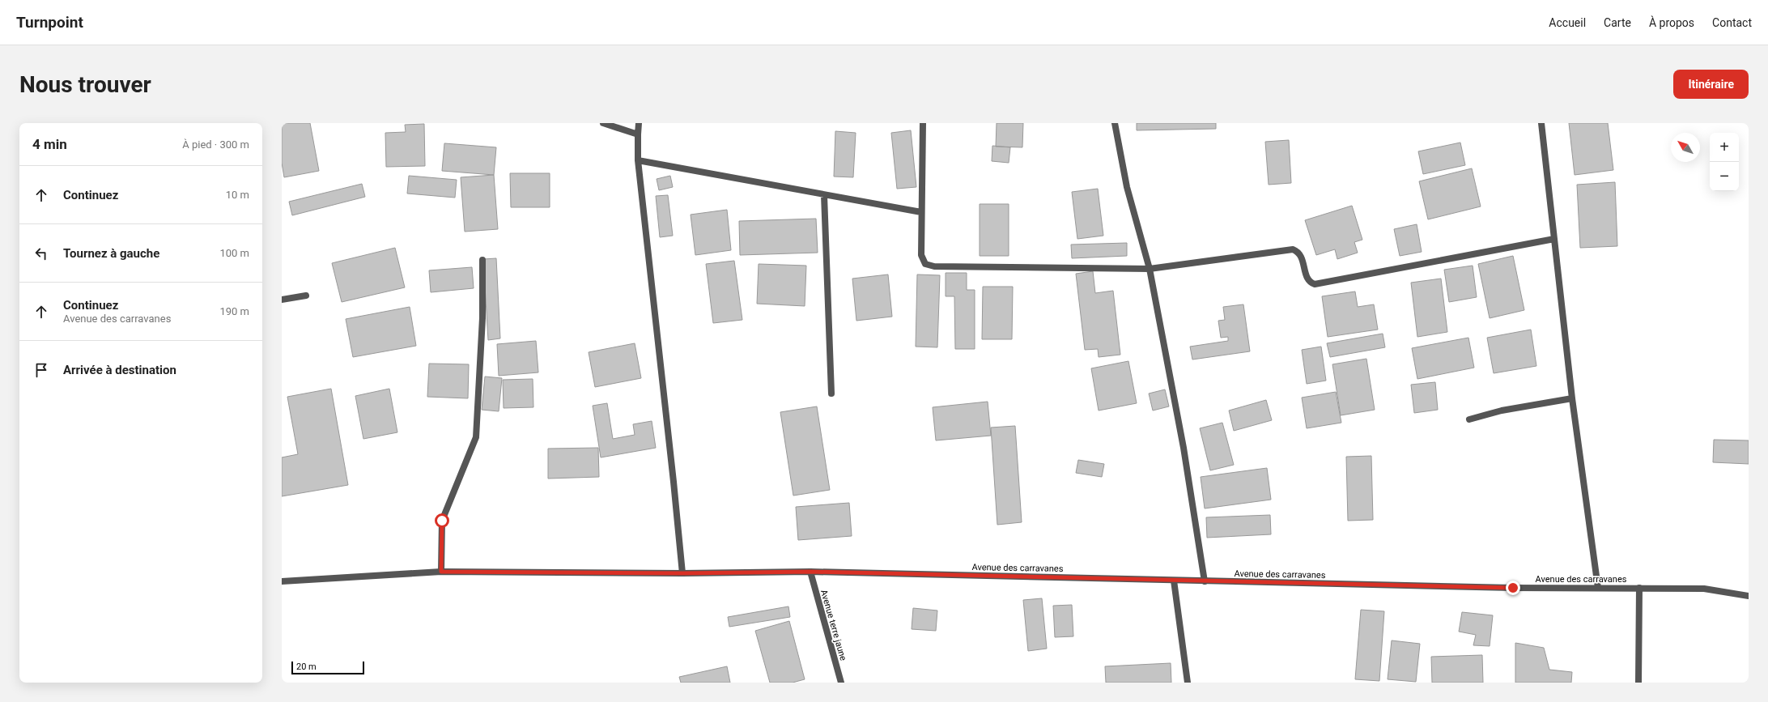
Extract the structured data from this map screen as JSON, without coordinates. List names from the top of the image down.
{
  "streets": {
    "street": ["Avenue des carravanes", "Avenue terre jaune"]
  },
  "crossings": [
    ["Avenue des carravanes", "Avenue terre jaune"]
  ],
  "scale_bar": "20 m",
  "north": "top left",
  "page": {
    "header": "Turnpoint",
    "nav": [
      "Accueil",
      "Carte",
      "À propos",
      "Contact"
    ],
    "buttons": "Itinéraire",
    "title": "Nous trouver",
    "heading": ["4 min", "À pied · 300 m"],
    "map_buttons": ["+", "−"],
    "list": [
      ["Continuez", "10 m"],
      ["Tournez à gauche", "100 m"],
      ["Continuez", "Avenue des carravanes", "190 m"],
      "Arrivée à destination"
    ],
    "scale": "20 m"
  }
}
